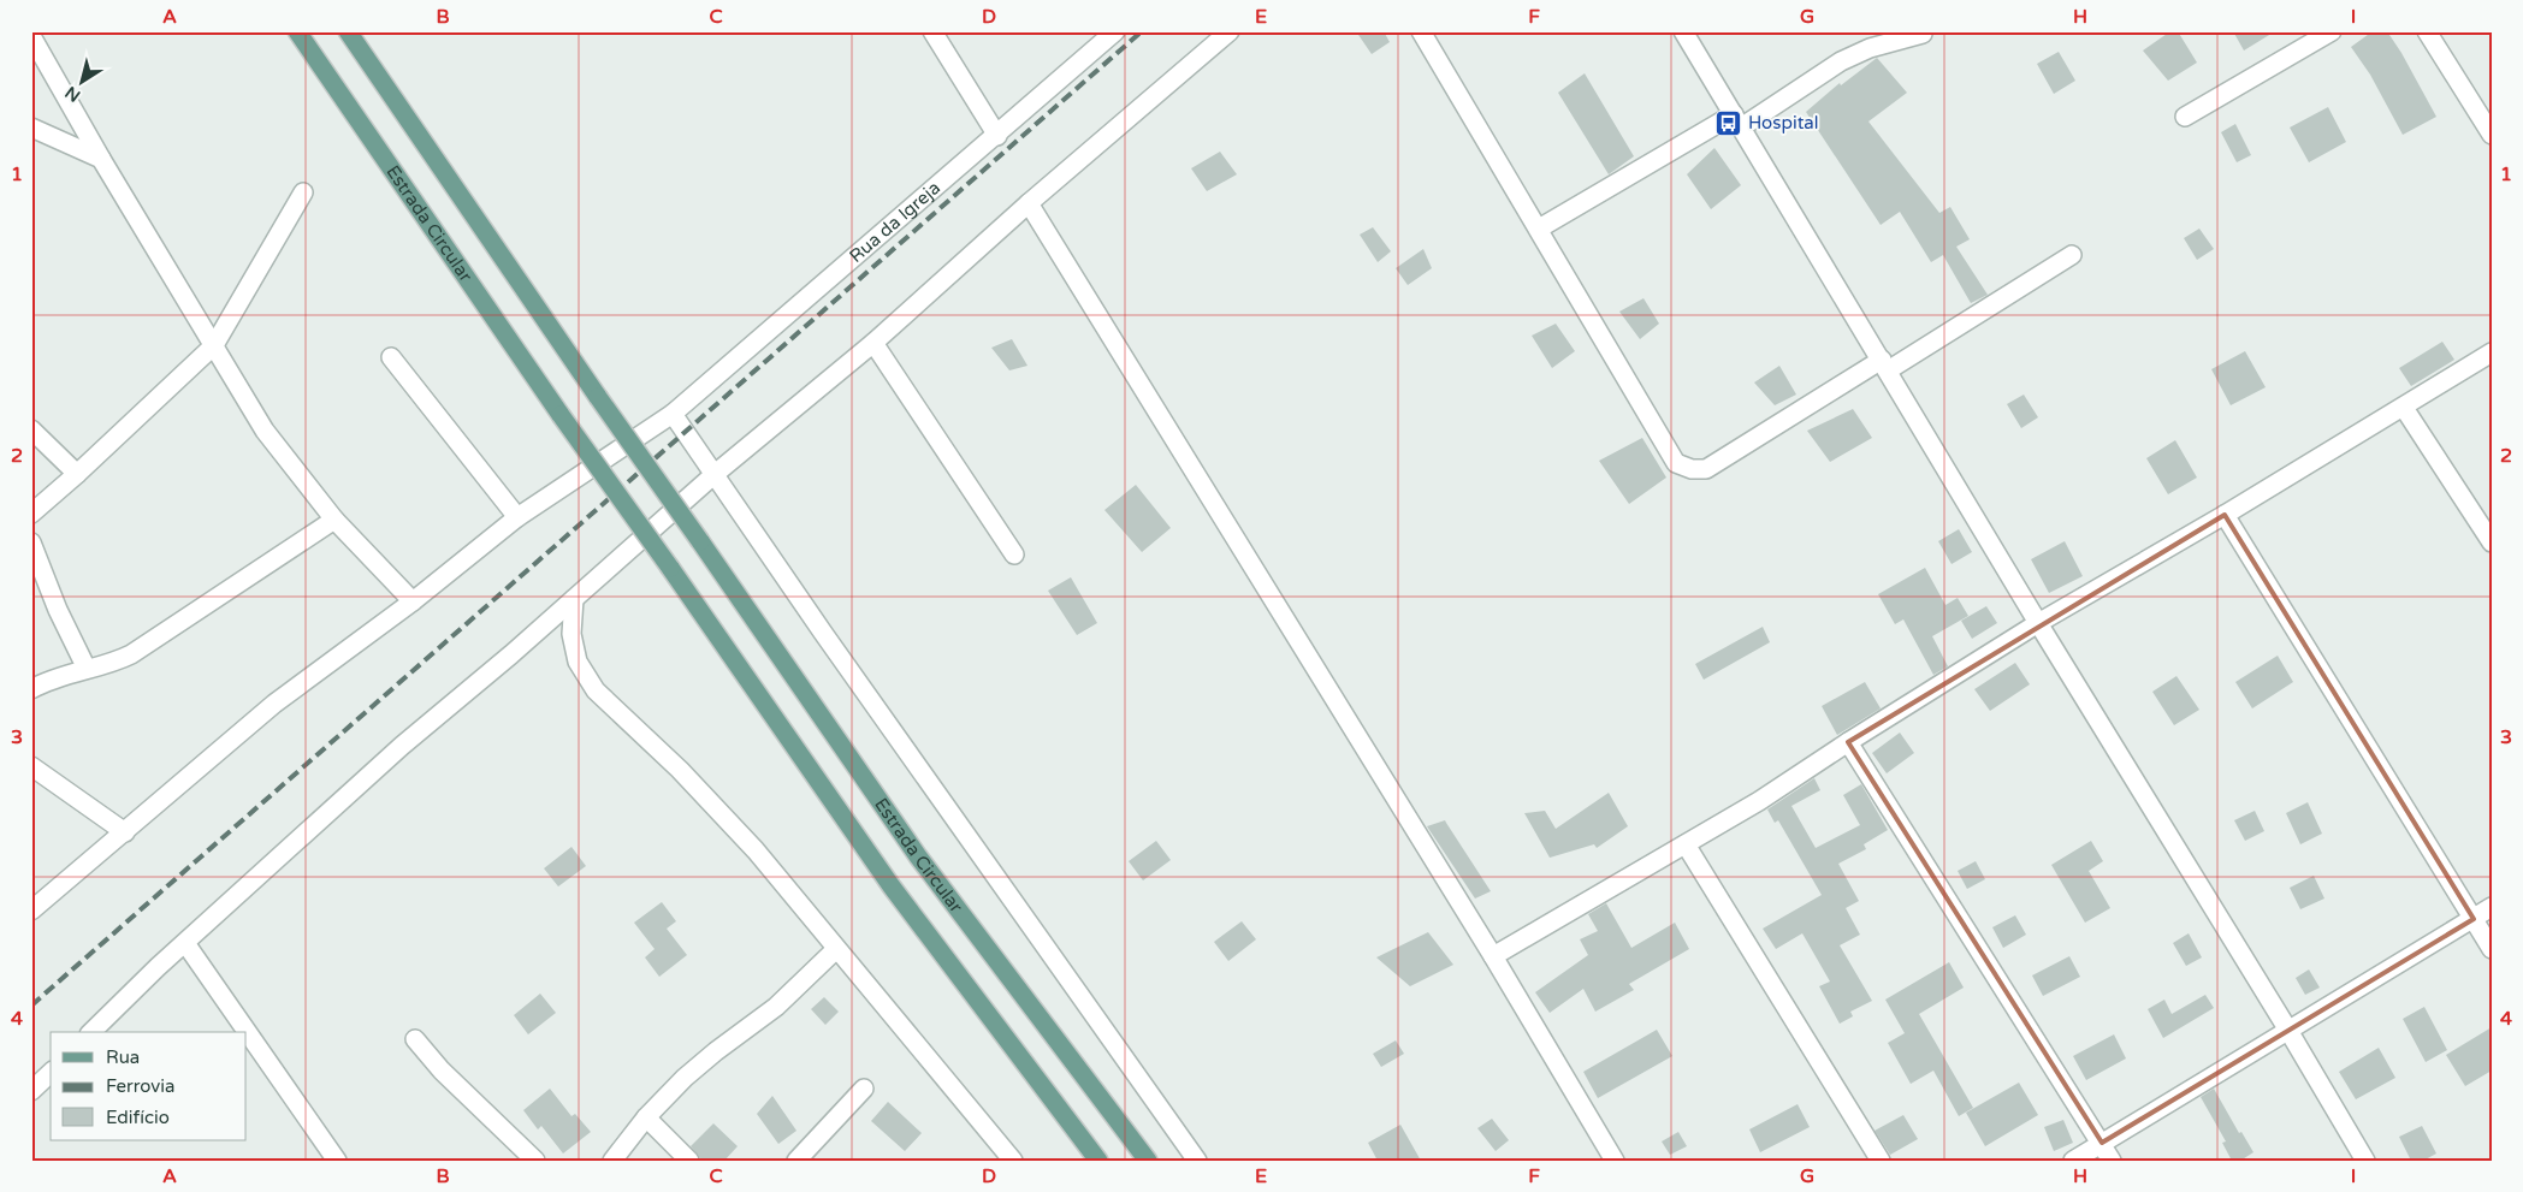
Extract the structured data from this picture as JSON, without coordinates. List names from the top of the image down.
{
  "streets": {
    "main road": ["Estrada Circular"],
    "street": ["Rua da Igreja"]
  },
  "places": {
    "bus stop": ["Hospital"]
  },
  "legend": ["Rua", "Ferrovia", "Edifício"],
  "north": "bottom left",
  "grid": {
    "columns": [
      "A",
      "B",
      "C",
      "D",
      "E",
      "F",
      "G",
      "H",
      "I"
    ],
    "rows": [
      "1",
      "2",
      "3",
      "4"
    ]
  }
}
